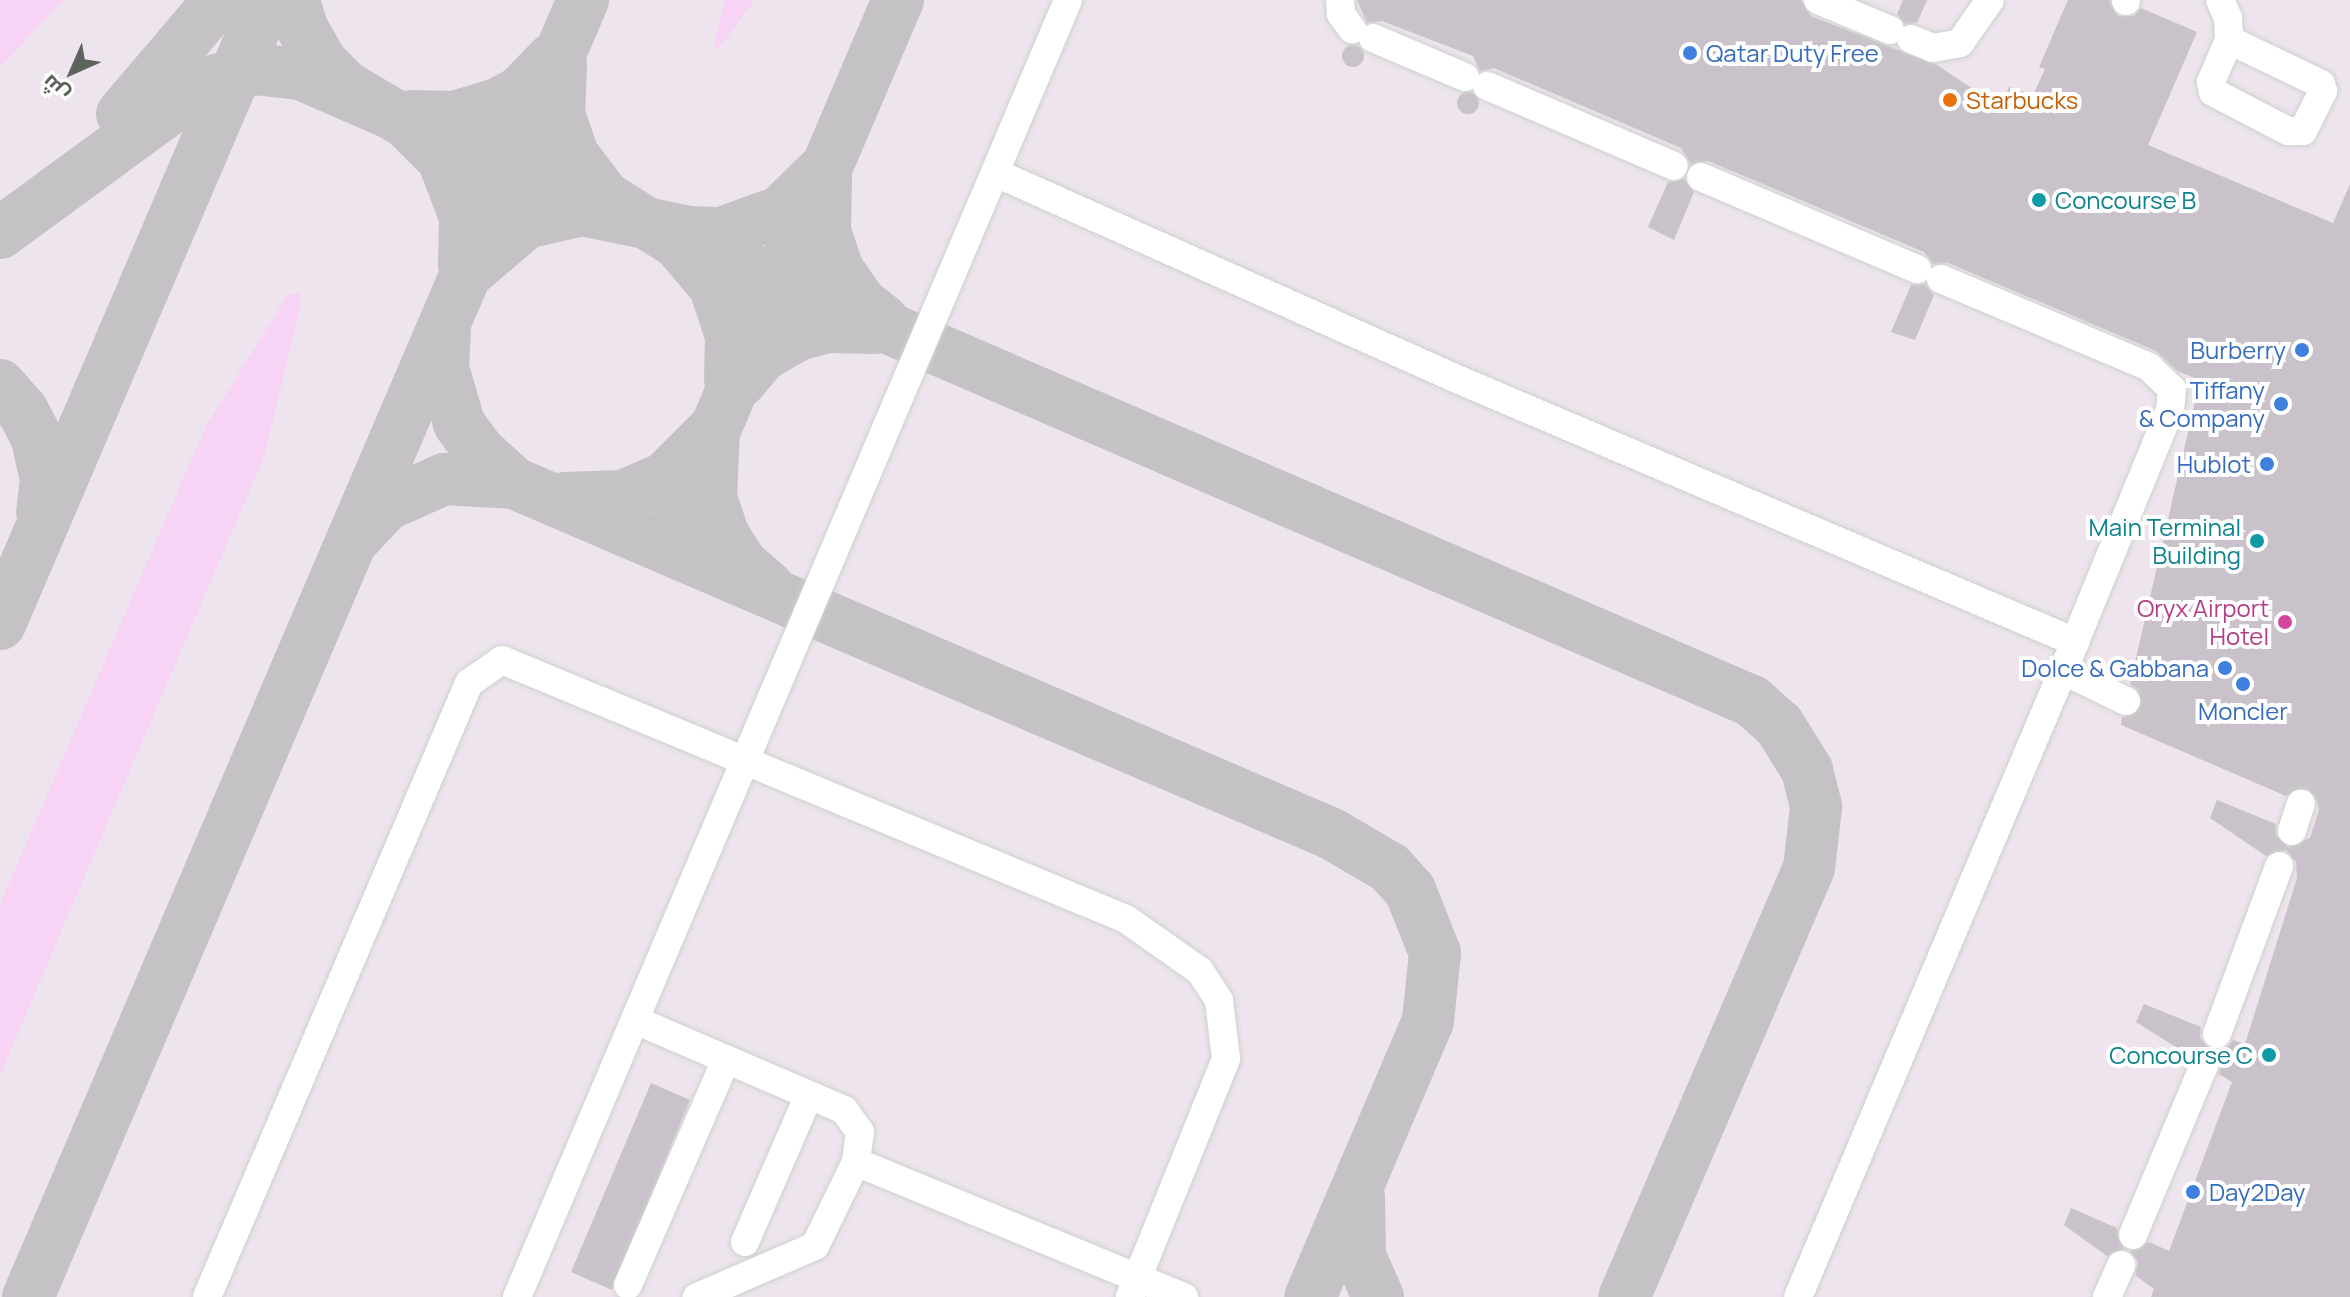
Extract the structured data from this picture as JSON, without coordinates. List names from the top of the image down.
{
  "places": [
    "Qatar Duty Free",
    "Starbucks",
    "Concourse B",
    "Burberry",
    "Tiffany & Company",
    "Hublot",
    "Main Terminal Building",
    "Oryx Airport Hotel",
    "Dolce & Gabbana",
    "Moncler",
    "Concourse C",
    "Day2Day"
  ],
  "north": "bottom left"
}
